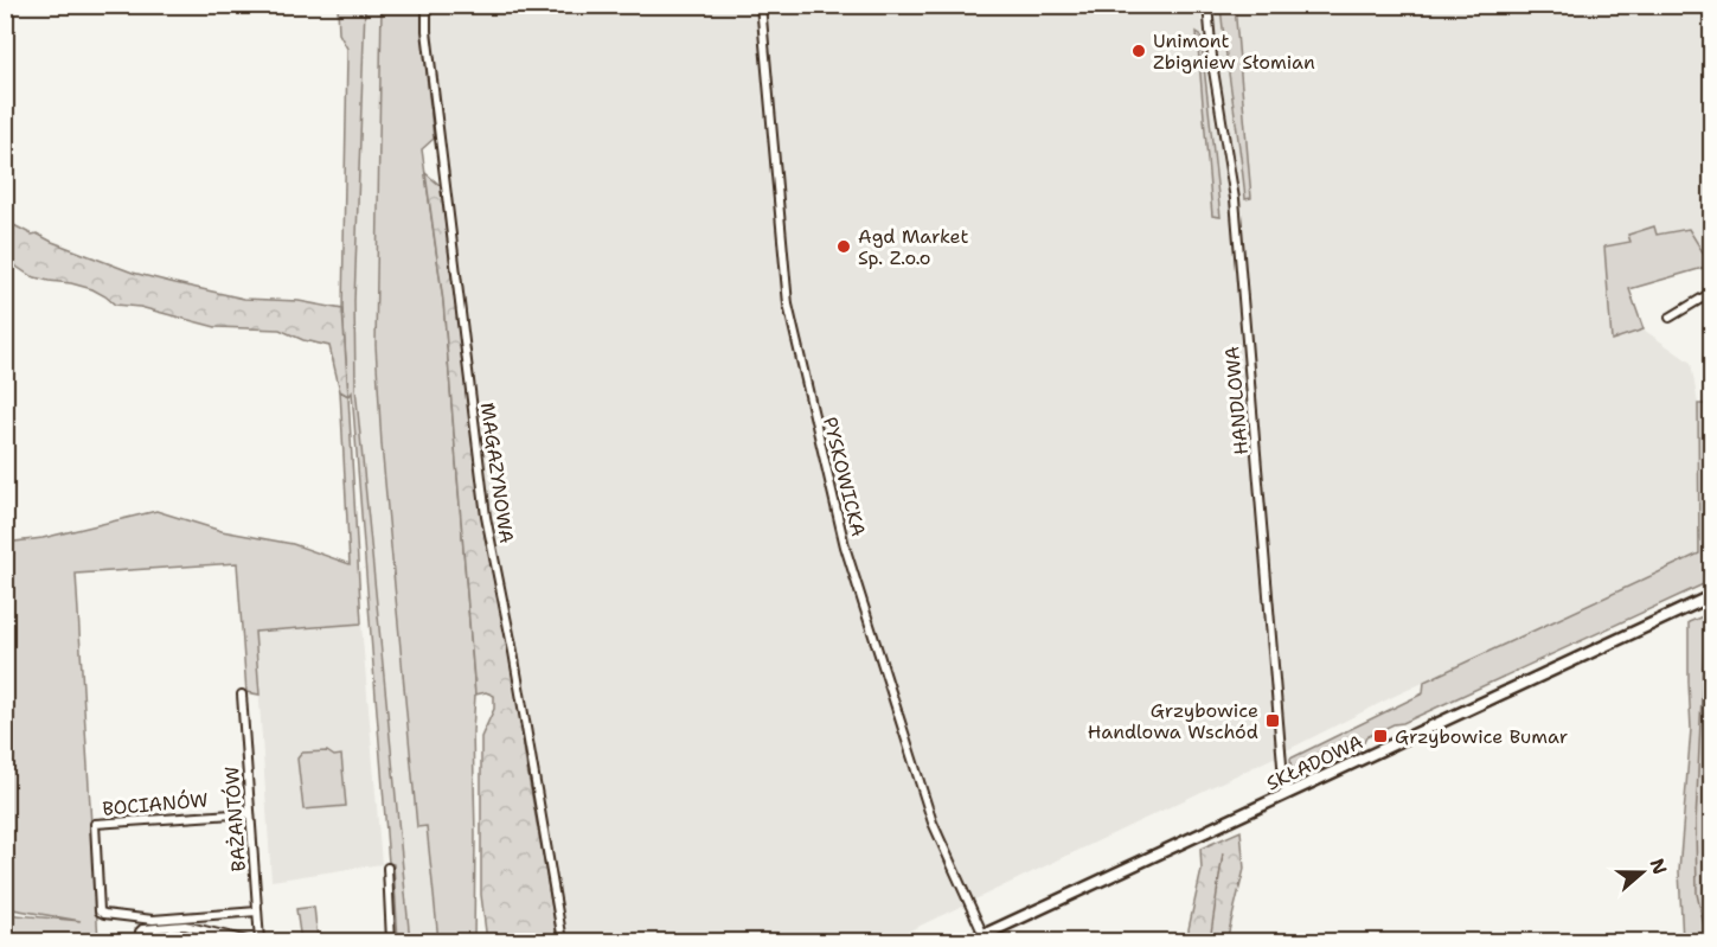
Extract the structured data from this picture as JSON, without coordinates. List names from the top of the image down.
{
  "streets": {
    "main road": ["SKŁADOWA"],
    "street": [
      "HANDLOWA",
      "MAGAZYNOWA",
      "PYSKOWICKA",
      "BOCIANÓW",
      "BAŻANTÓW"
    ]
  },
  "crossings": [
    ["HANDLOWA", "SKŁADOWA"],
    ["PYSKOWICKA", "SKŁADOWA"],
    ["BOCIANÓW", "BAŻANTÓW"]
  ],
  "places": {
    "other": ["Unimont Zbigniew Słomian", "Agd Market Sp. Z.o.o"],
    "transit": ["Grzybowice Handlowa Wschód", "Grzybowice Bumar"]
  },
  "north": "right"
}
